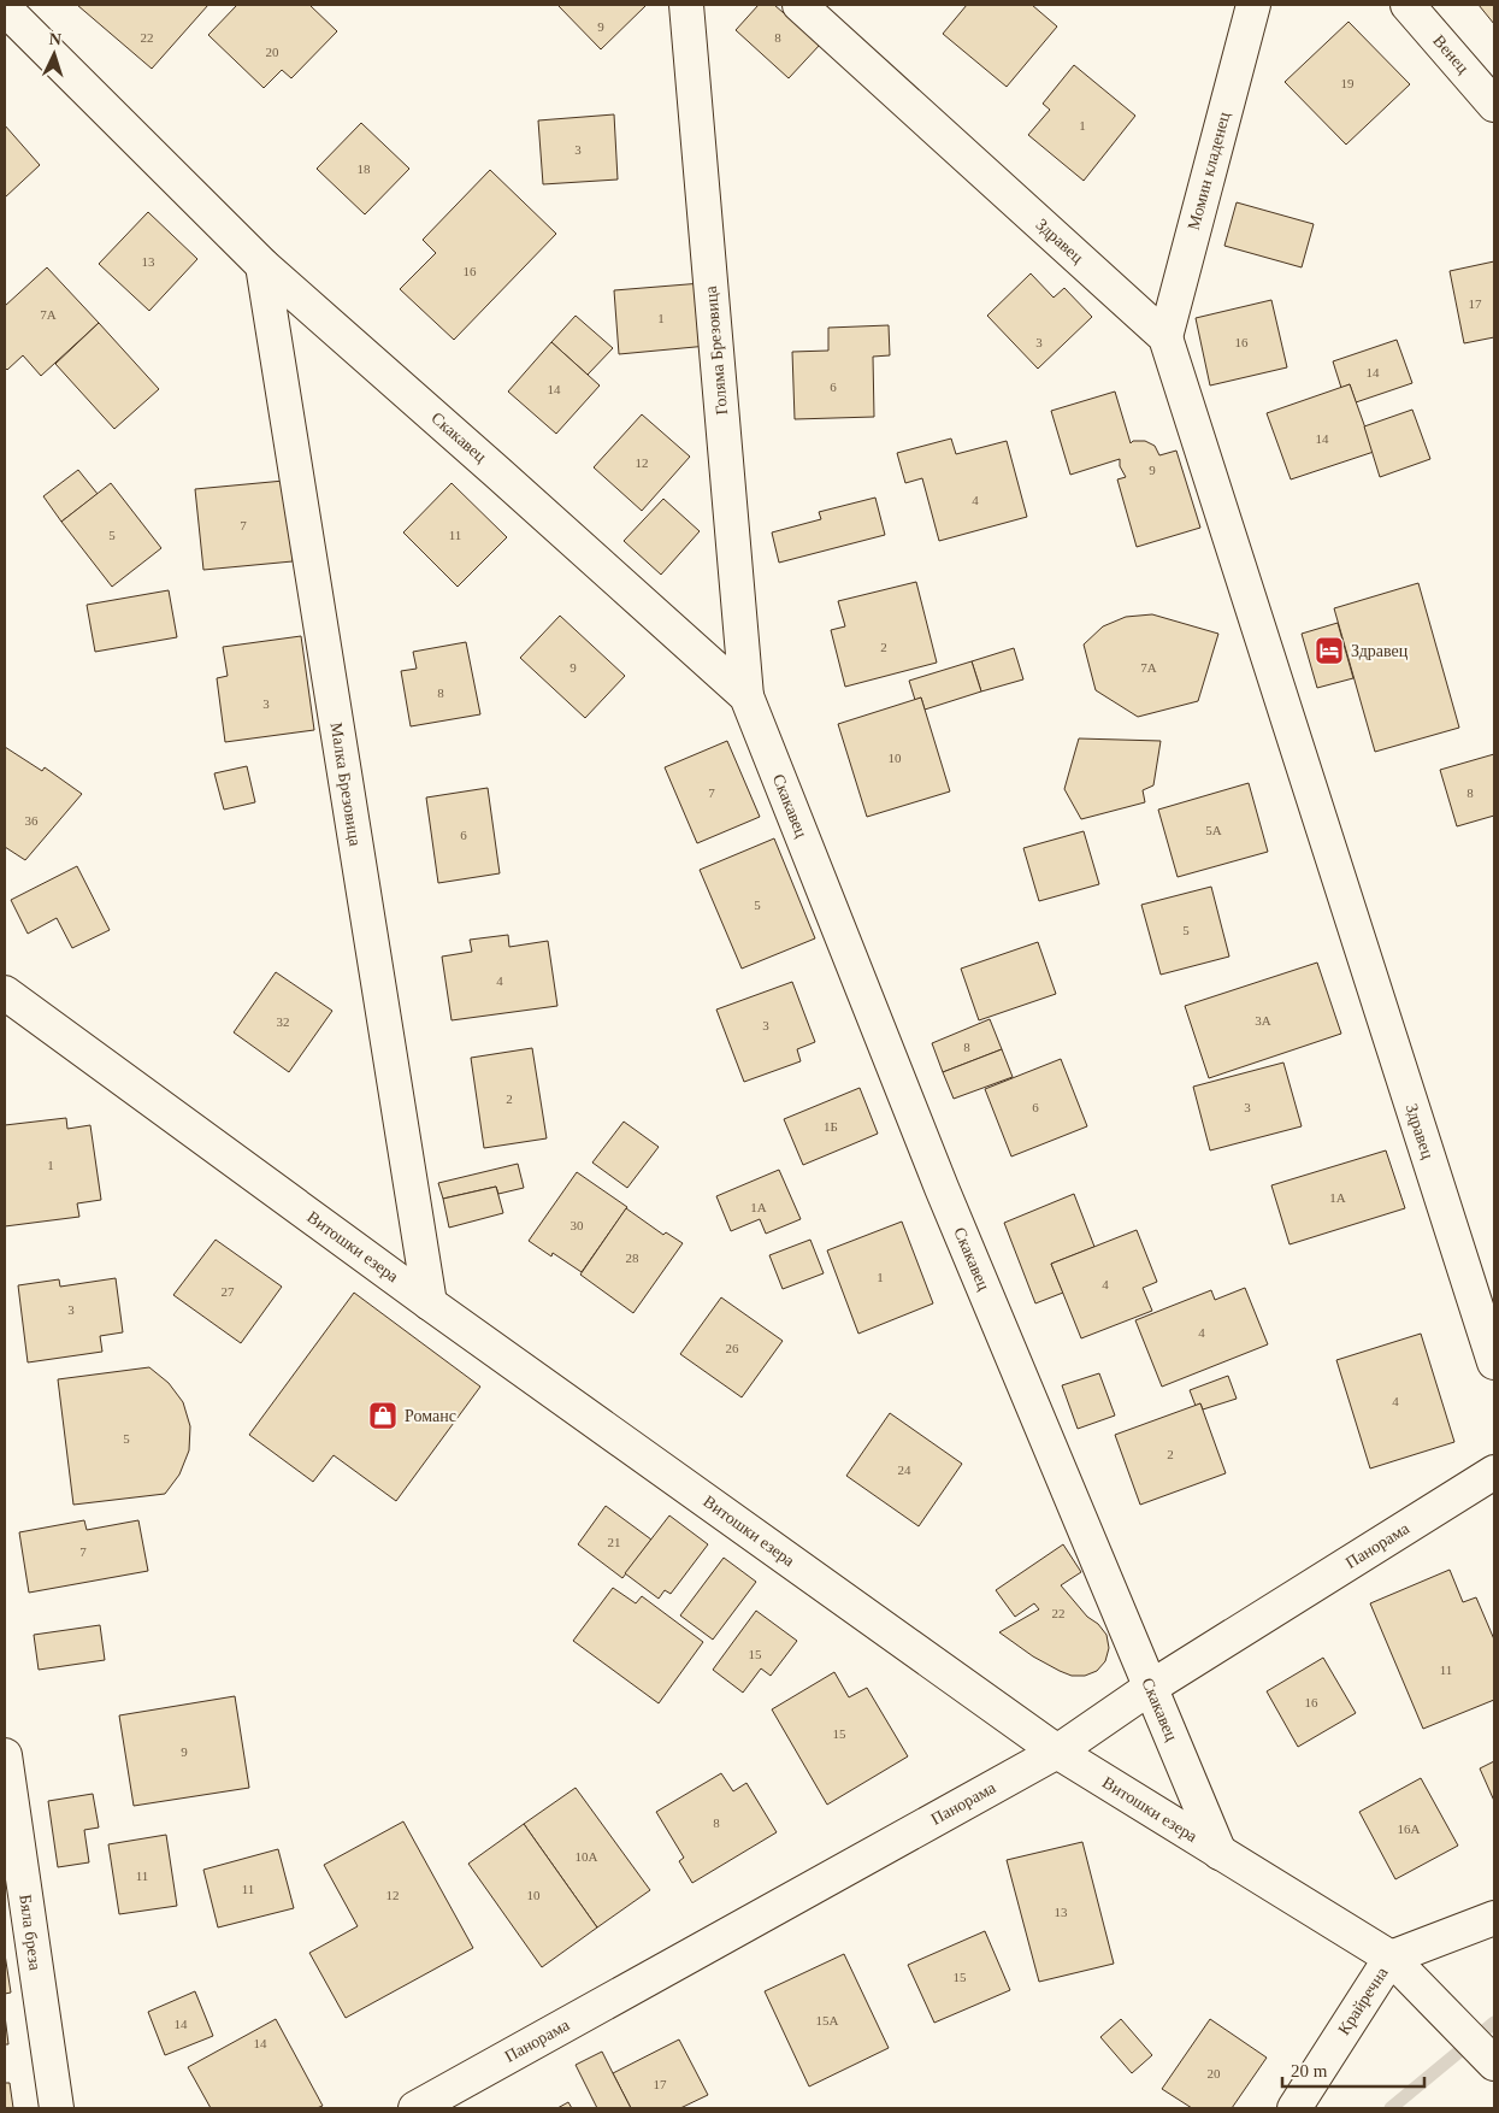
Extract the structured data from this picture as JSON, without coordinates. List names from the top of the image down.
{
  "streets": {
    "street": [
      "Венец",
      "Момин кладенец",
      "Здравец",
      "Голяма Брезовица",
      "Скакавец",
      "Малка Брезовица",
      "Витошки езера",
      "Панорама",
      "Бяла бреза",
      "Крайречна"
    ]
  },
  "crossings": [
    ["Момин кладенец", "Здравец"],
    ["Голяма Брезовица", "Скакавец"],
    ["Скакавец", "Малка Брезовица"],
    ["Скакавец", "Витошки езера"],
    ["Скакавец", "Панорама"],
    ["Малка Брезовица", "Витошки езера"],
    ["Витошки езера", "Панорама"],
    ["Витошки езера", "Крайречна"]
  ],
  "places": {
    "hotel": ["Здравец"],
    "shop": ["Романс"]
  },
  "house_numbers": [
    "9",
    "22",
    "8",
    "20",
    "19",
    "1",
    "3",
    "18",
    "13",
    "16",
    "17",
    "7А",
    "1",
    "3",
    "16",
    "14",
    "6",
    "14",
    "14",
    "12",
    "9",
    "4",
    "7",
    "5",
    "11",
    "2",
    "9",
    "7А",
    "8",
    "3",
    "10",
    "7",
    "8",
    "36",
    "5А",
    "6",
    "5",
    "5",
    "4",
    "3А",
    "32",
    "3",
    "8",
    "2",
    "6",
    "3",
    "1Б",
    "1",
    "1А",
    "1А",
    "30",
    "28",
    "1",
    "4",
    "27",
    "3",
    "4",
    "26",
    "4",
    "5",
    "2",
    "24",
    "21",
    "7",
    "22",
    "15",
    "11",
    "16",
    "15",
    "9",
    "8",
    "16А",
    "10А",
    "11",
    "11",
    "12",
    "10",
    "13",
    "15",
    "15А",
    "14",
    "14",
    "20",
    "17"
  ],
  "scale_bar": "20 m",
  "north": "top"
}
